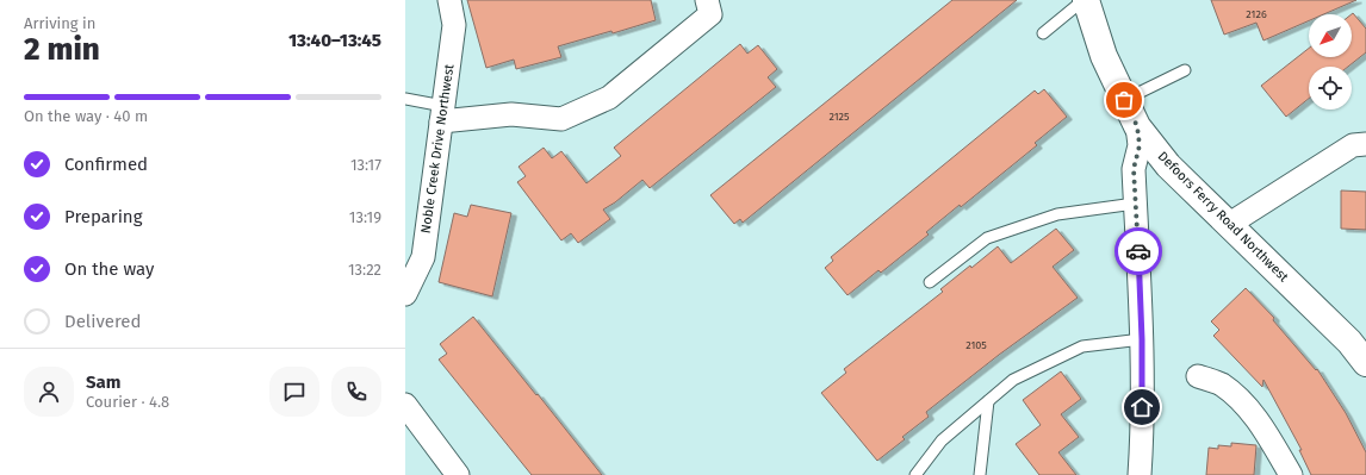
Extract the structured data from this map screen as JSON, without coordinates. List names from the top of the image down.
{
  "streets": {
    "street": ["Noble Creek Drive Northwest", "Defoors Ferry Road Northwest"]
  },
  "house_numbers": ["2126", "2125", "2105"],
  "north": "bottom left",
  "page": {
    "heading": ["2 min", "Arriving in", "13:40–13:45"],
    "panel": ["Sam", "Courier · 4.8"],
    "bar": "On the way · 40 m",
    "list": [
      ["Confirmed", "13:17"],
      ["Preparing", "13:19"],
      ["On the way", "13:22"],
      "Delivered"
    ]
  }
}
